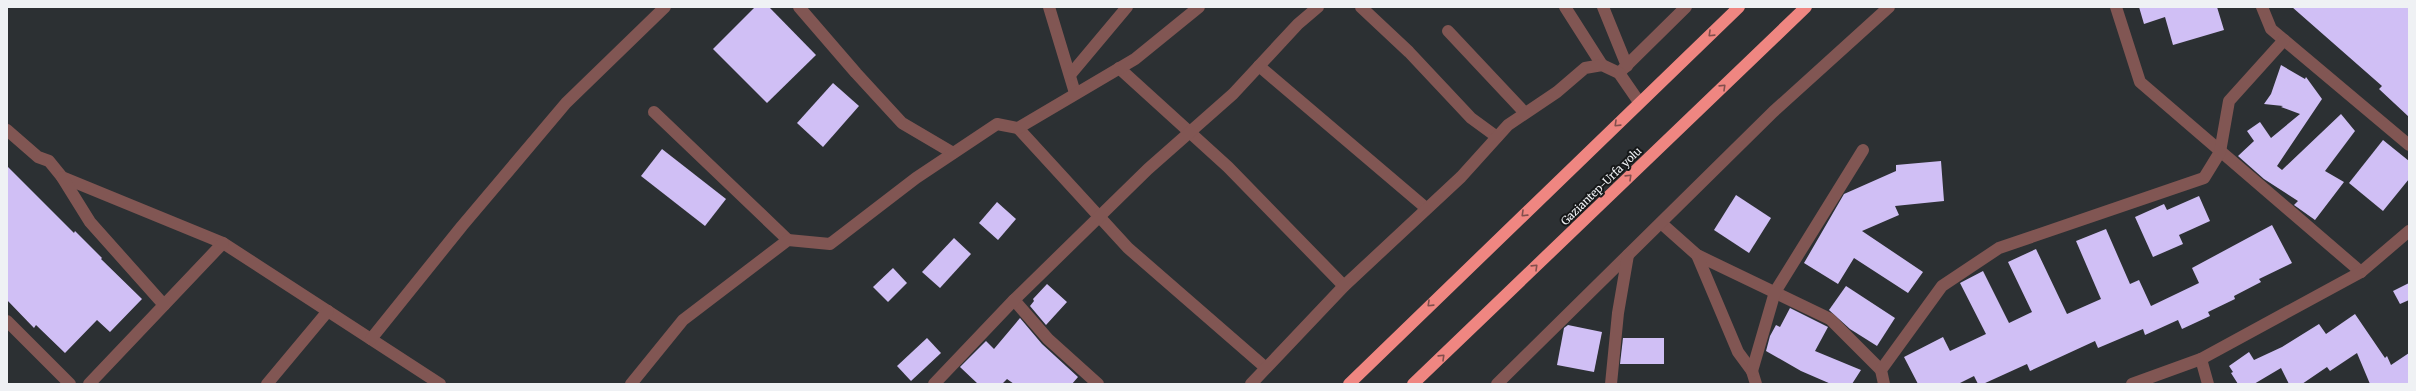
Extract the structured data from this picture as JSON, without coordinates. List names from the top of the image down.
{
  "streets": {
    "highway": ["Gaziantep-Urfa yolu"]
  }
}
